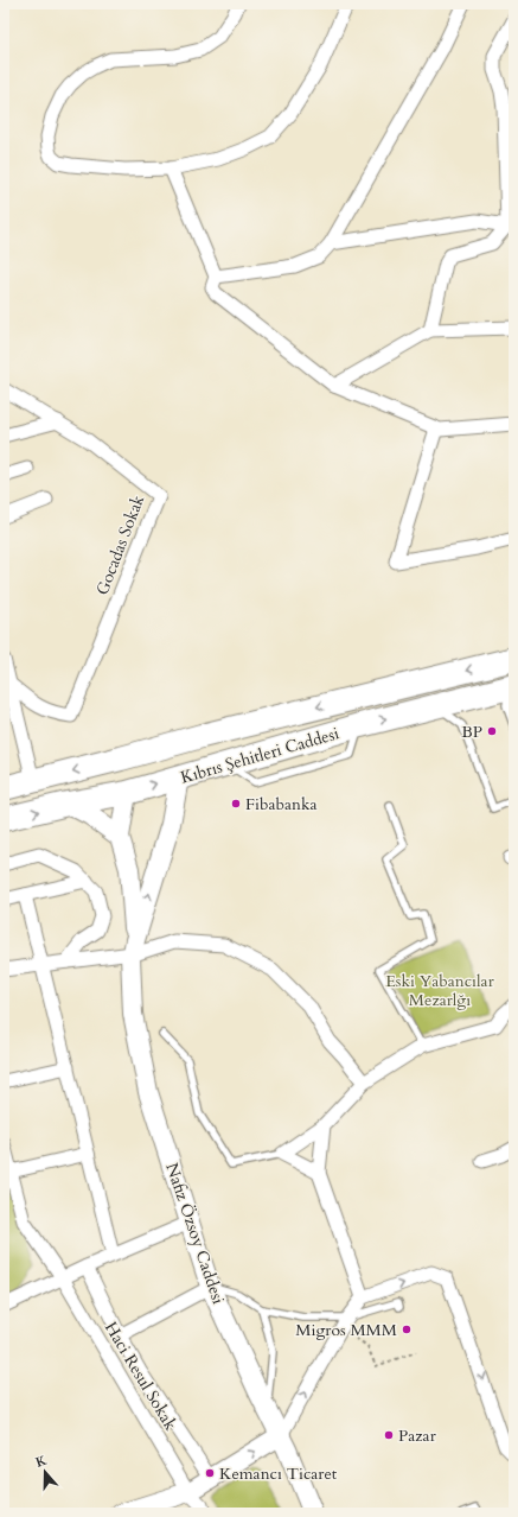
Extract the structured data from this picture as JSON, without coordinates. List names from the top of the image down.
{
  "streets": {
    "highway": ["Kıbrıs Şehitleri Caddesi"],
    "main road": ["Nafiz Özsoy Caddesi"],
    "street": ["Gocadas Sokak", "Haci Resul Sokak"]
  },
  "crossings": [
    ["Kıbrıs Şehitleri Caddesi", "Nafiz Özsoy Caddesi"]
  ],
  "parks": ["Eski Yabancılar Mezarlğı"],
  "places": [
    "BP",
    "Fibabanka",
    "Migros MMM",
    "Pazar",
    "Kemancı Ticaret"
  ],
  "north": "top"
}
